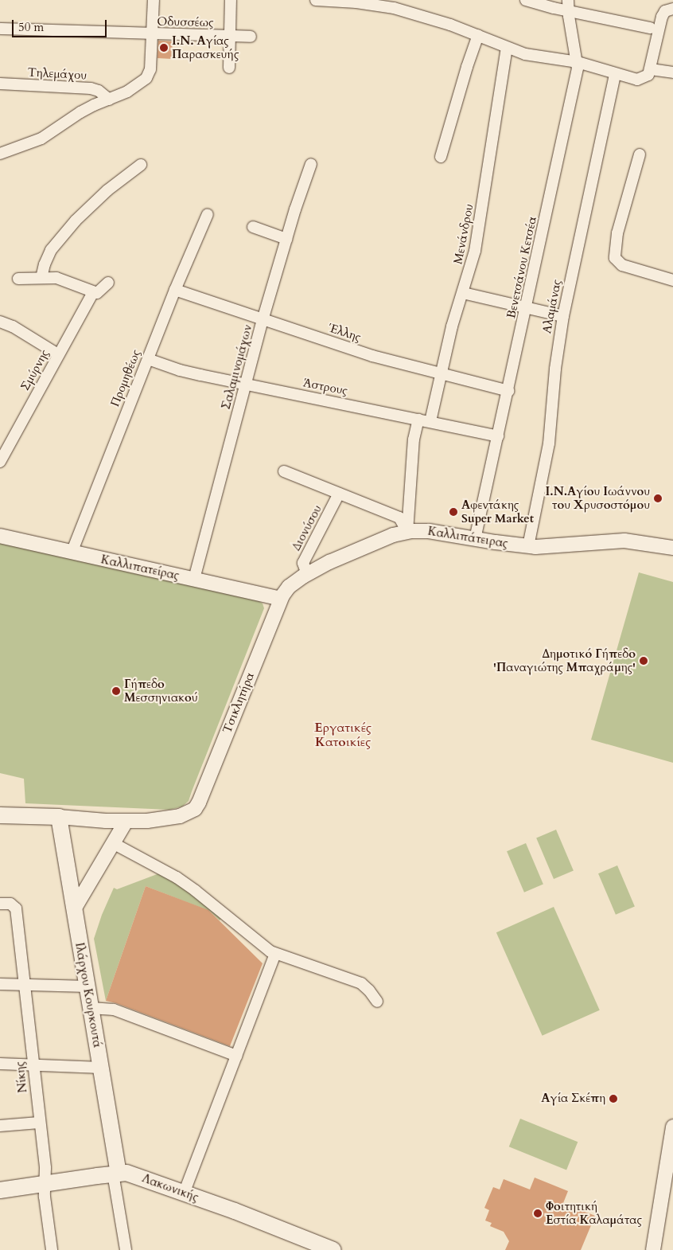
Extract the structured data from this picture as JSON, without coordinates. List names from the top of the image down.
{
  "streets": {
    "main road": ["Ιλάρχου Κουρκουτά", "Λακωνικής"],
    "street": [
      "Οδυσσέως",
      "Τηλεμάχου",
      "Μενάνδρου",
      "Βενετσάνου Κετσέα",
      "Αλαμάνας",
      "Έλλης",
      "Σαλαμινομάχων",
      "Σμύρνης",
      "Προμηθέως",
      "Άστρους",
      "Διονύσου",
      "Καλλιπάτειρας",
      "Καλλιπατείρας",
      "Τσικλητήρα",
      "Νίκης"
    ]
  },
  "crossings": [
    ["Μενάνδρου", "Έλλης"],
    ["Μενάνδρου", "Άστρους"],
    ["Βενετσάνου Κετσέα", "Έλλης"],
    ["Βενετσάνου Κετσέα", "Άστρους"],
    ["Βενετσάνου Κετσέα", "Καλλιπάτειρας"],
    ["Αλαμάνας", "Καλλιπάτειρας"],
    ["Έλλης", "Σαλαμινομάχων"],
    ["Έλλης", "Προμηθέως"],
    ["Σαλαμινομάχων", "Άστρους"],
    ["Σαλαμινομάχων", "Καλλιπατείρας"],
    ["Προμηθέως", "Άστρους"],
    ["Προμηθέως", "Καλλιπατείρας"],
    ["Διονύσου", "Καλλιπάτειρας"],
    ["Καλλιπάτειρας", "Καλλιπατείρας"],
    ["Καλλιπάτειρας", "Τσικλητήρα"],
    ["Καλλιπατείρας", "Τσικλητήρα"],
    ["Ιλάρχου Κουρκουτά", "Λακωνικής"],
    ["Νίκης", "Λακωνικής"]
  ],
  "districts": ["Εργατικές Κατοικίες"],
  "places": [
    "Ι.Ν. Αγίας Παρασκευής",
    "Ι.Ν.Αγίου Ιωάννου του Χρυσοστόμου",
    "Αφεντάκης Super Market",
    "Δημοτικό Γήπεδο 'Παναγιώτης Μπαχράμης'",
    "Γήπεδο Μεσσηνιακού",
    "Αγία Σκέπη",
    "Φοιτητική Εστία Καλαμάτας"
  ],
  "scale_bar": "50 m"
}
